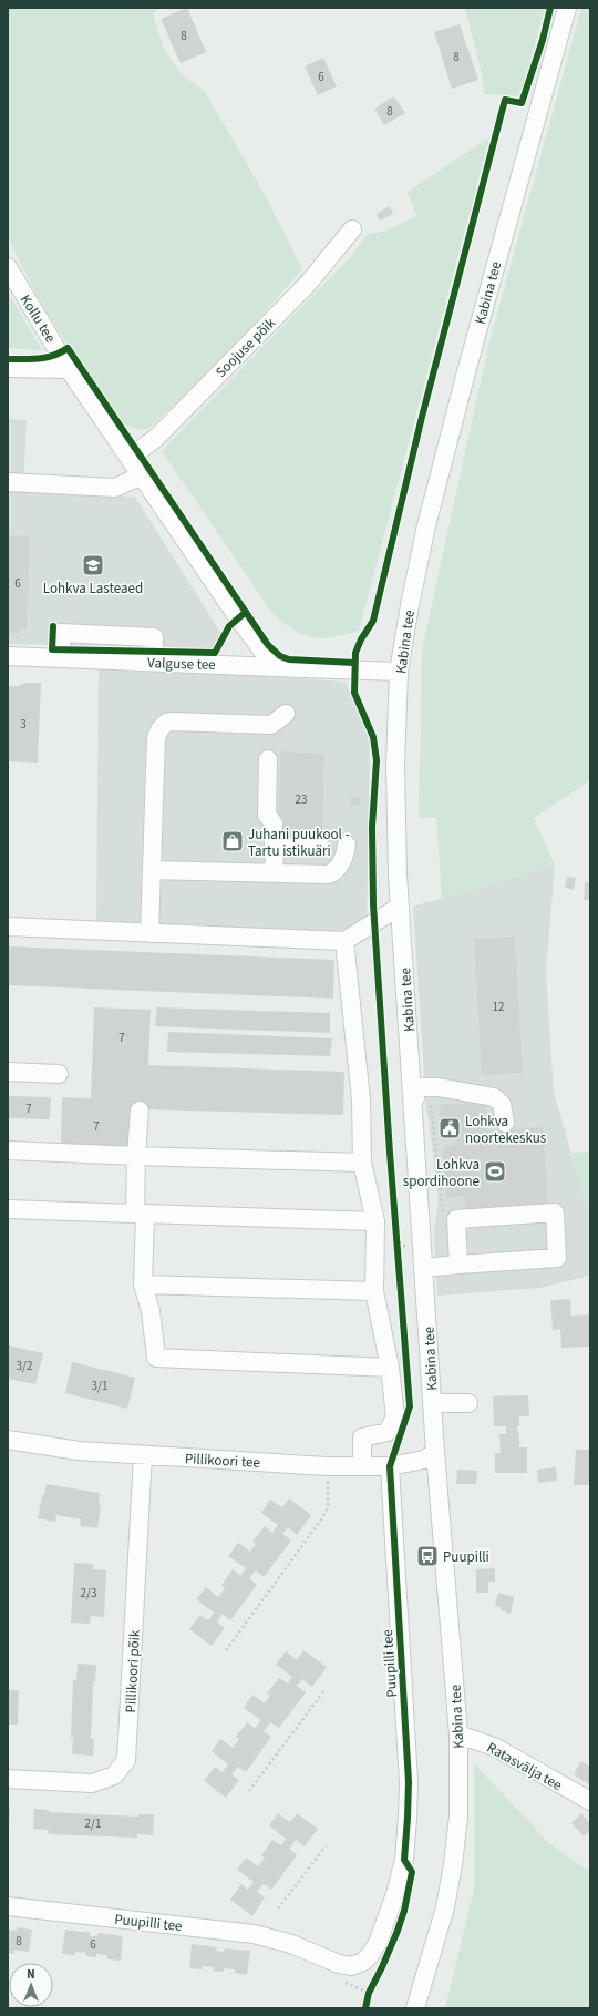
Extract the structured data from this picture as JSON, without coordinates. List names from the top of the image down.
{
  "streets": {
    "street": [
      "Kabina tee",
      "Kollu tee",
      "Soojuse põik",
      "Valguse tee",
      "Pillikoori tee",
      "Puupilli tee",
      "Pillikoori põik",
      "Ratasvälja tee"
    ]
  },
  "crossings": [
    ["Kabina tee", "Valguse tee"],
    ["Kabina tee", "Pillikoori tee"],
    ["Kabina tee", "Ratasvälja tee"],
    ["Kollu tee", "Soojuse põik"],
    ["Kollu tee", "Valguse tee"],
    ["Pillikoori tee", "Puupilli tee"],
    ["Pillikoori tee", "Pillikoori põik"]
  ],
  "places": {
    "school or university": ["Lohkva Lasteaed"],
    "shop": ["Juhani puukool - Tartu istikuäri"],
    "public building": ["Lohkva noortekeskus"],
    "sports": ["Lohkva spordihoone"],
    "bus stop": ["Puupilli"]
  },
  "house_numbers": [
    "8",
    "8",
    "6",
    "8",
    "6",
    "3",
    "23",
    "12",
    "7",
    "7",
    "7",
    "3/2",
    "3/1",
    "2/3",
    "2/1",
    "8",
    "6"
  ],
  "north": "top"
}
